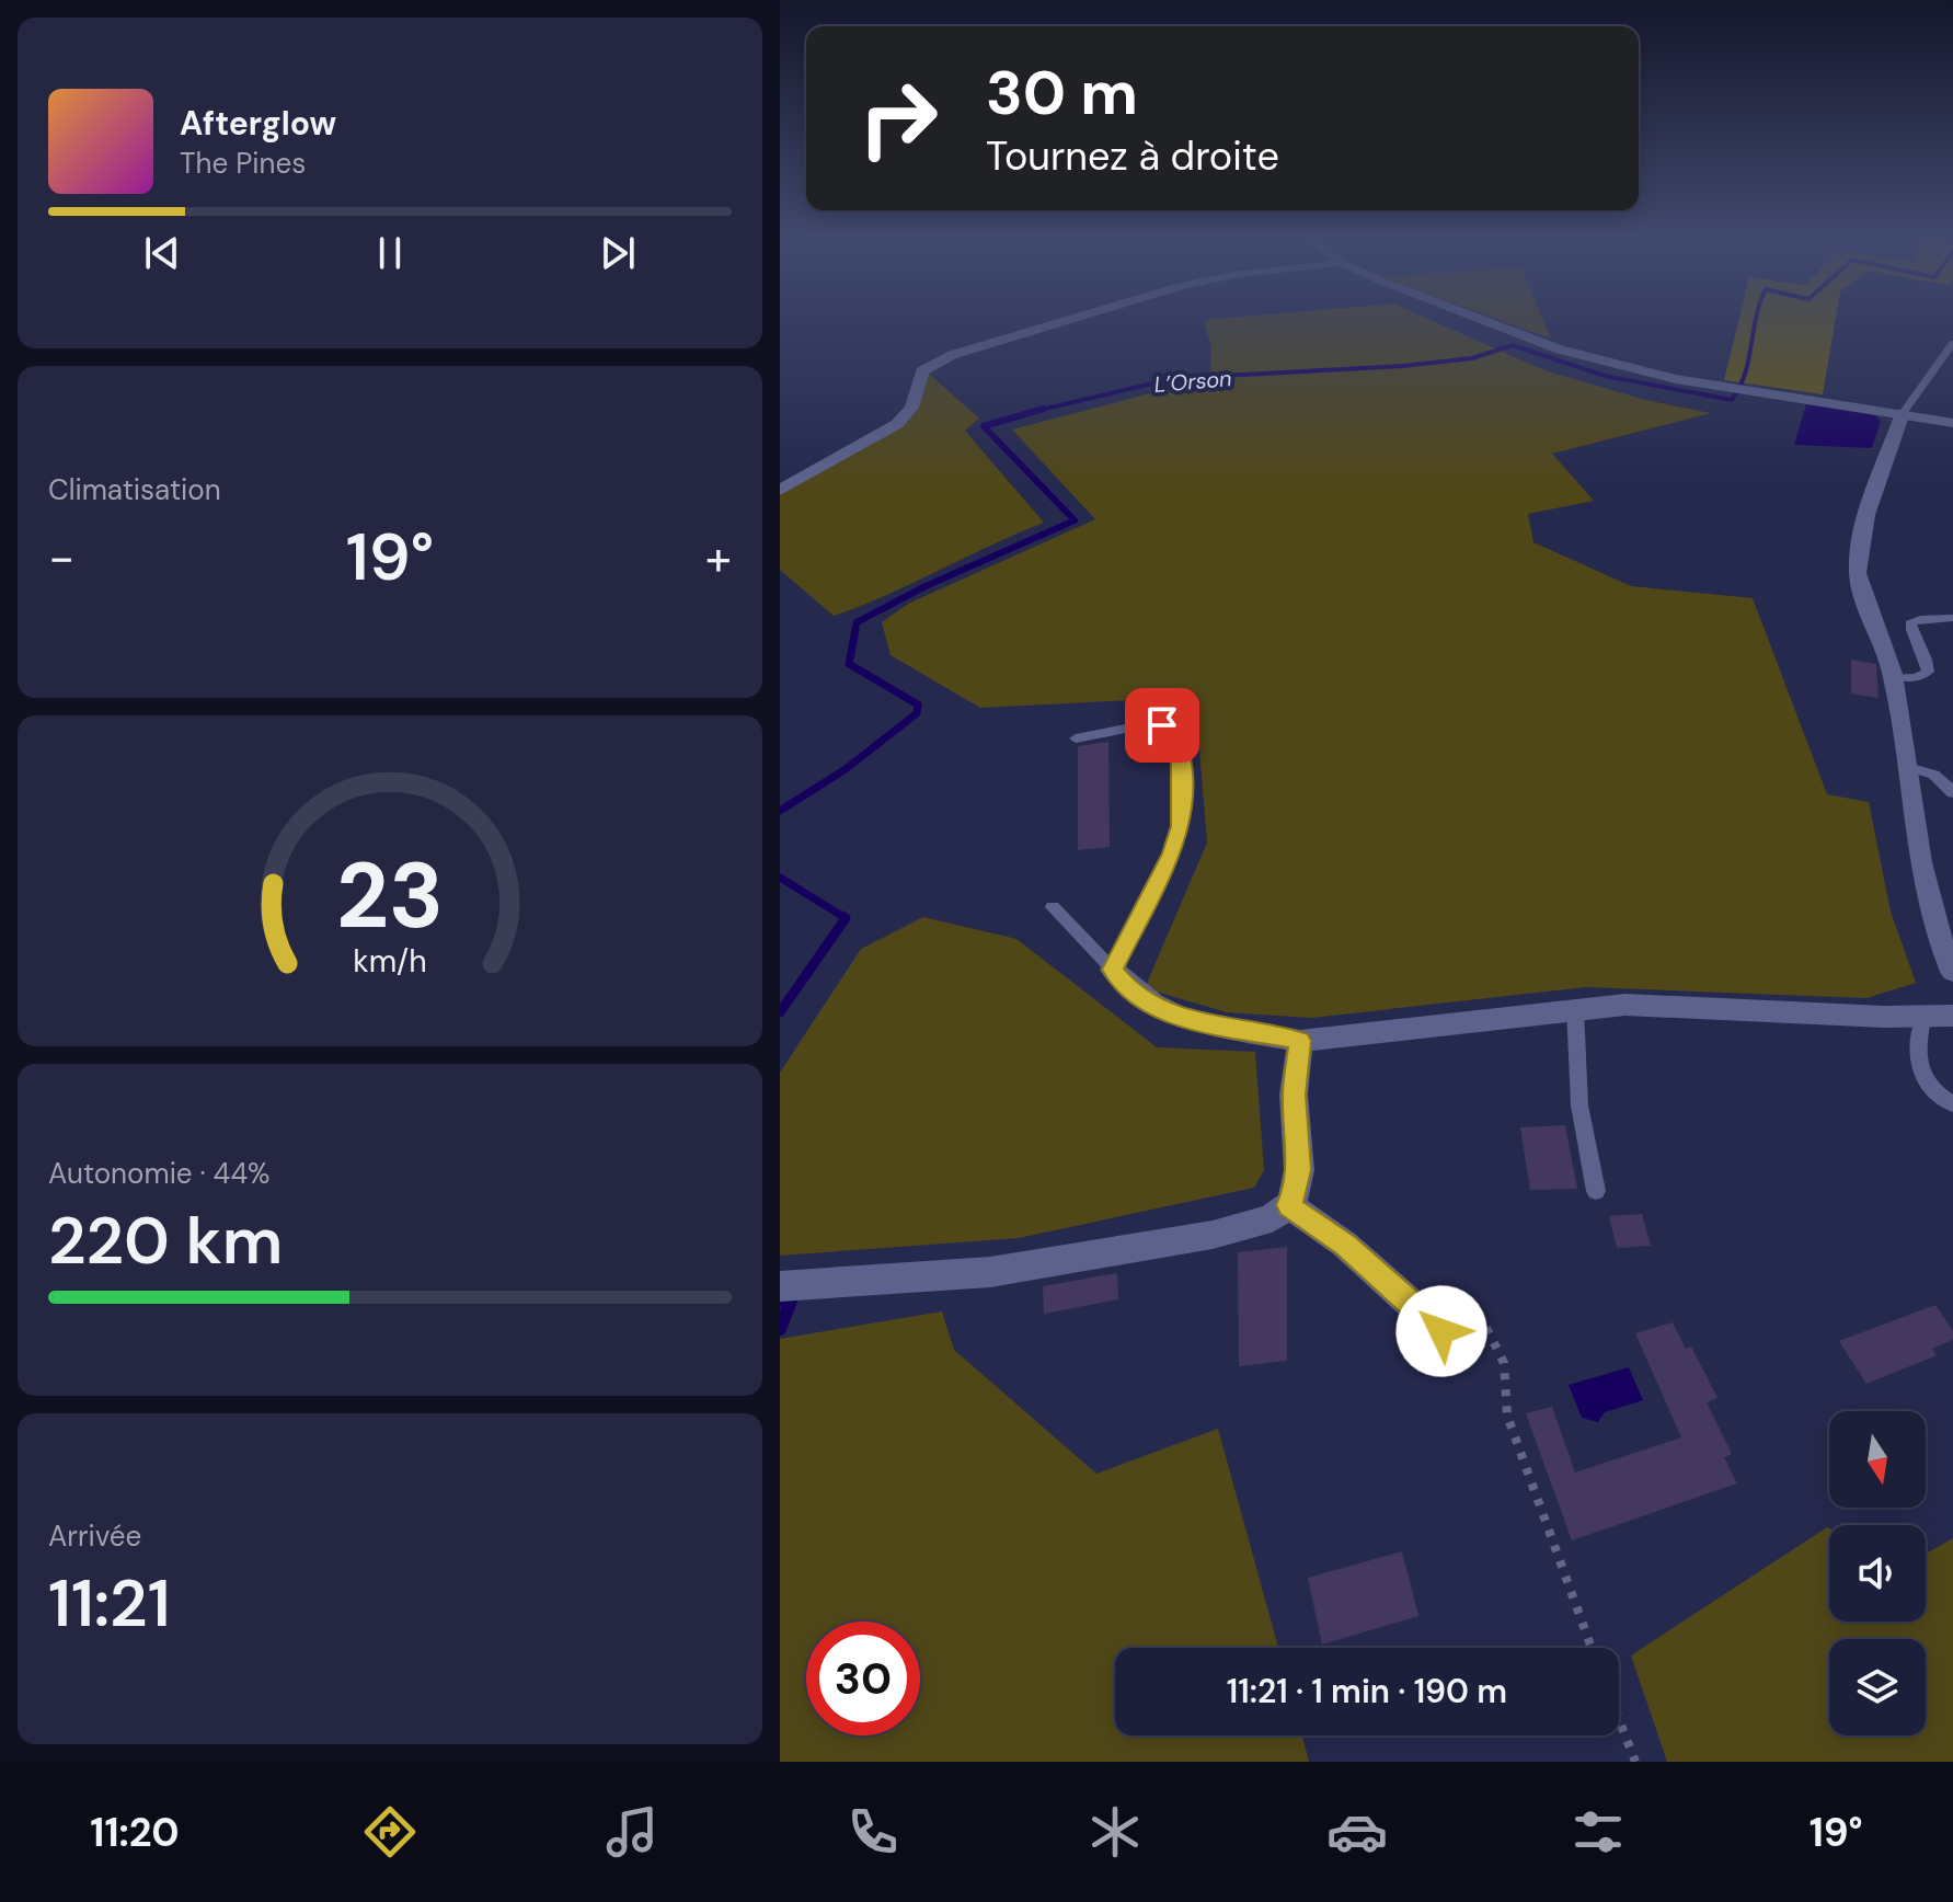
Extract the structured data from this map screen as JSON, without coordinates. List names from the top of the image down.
{
  "water": ["L’Orson"],
  "north": "bottom",
  "page": {
    "turn": ["30 m", "Tournez à droite"],
    "song": ["Afterglow", "The Pines"],
    "tile": [
      "Climatisation",
      ["Autonomie · 44%", "220 km"],
      ["Arrivée", "11:21"]
    ],
    "heat": ["−", "19°", "+"],
    "limit": "30",
    "trip": "11:21 · 1 min · 190 m",
    "tabs": ["11:20", "19°"],
    "gauge": ["23", "km/h"]
  }
}
